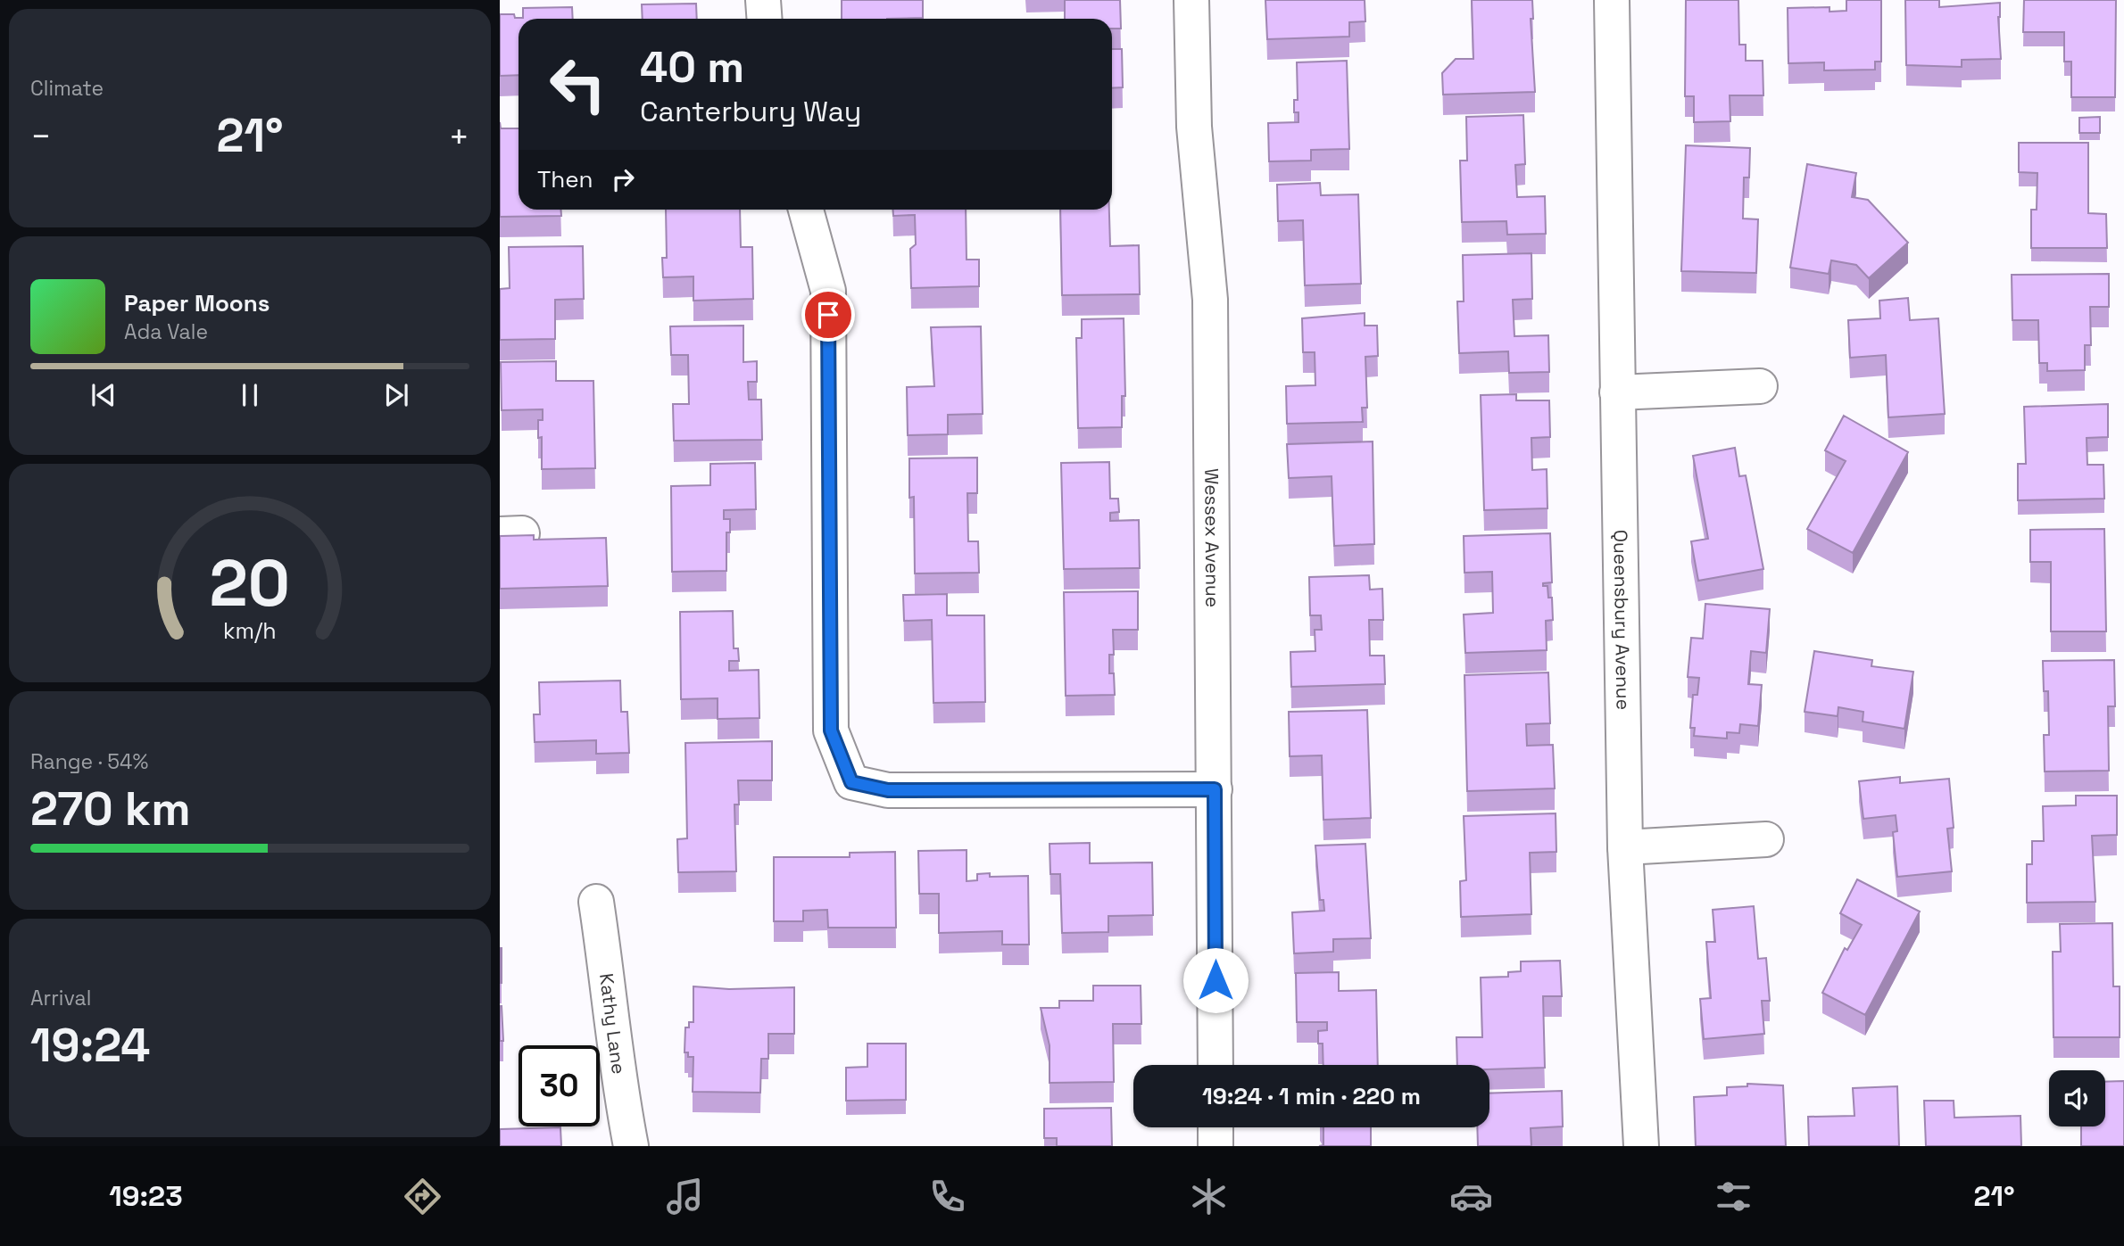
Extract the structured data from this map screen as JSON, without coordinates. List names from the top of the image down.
{
  "streets": {
    "street": ["Wessex Avenue", "Queensbury Avenue", "Kathy Lane"]
  },
  "page": {
    "tile": [
      "Climate",
      ["Range · 54%", "270 km"],
      ["Arrival", "19:24"]
    ],
    "turn": ["40 m", "Canterbury Way"],
    "heat": ["−", "21°", "+"],
    "then": "Then",
    "song": ["Paper Moons", "Ada Vale"],
    "limit": "30",
    "trip": "19:24 · 1 min · 220 m",
    "tabs": ["19:23", "21°"],
    "gauge": ["20", "km/h"]
  }
}
